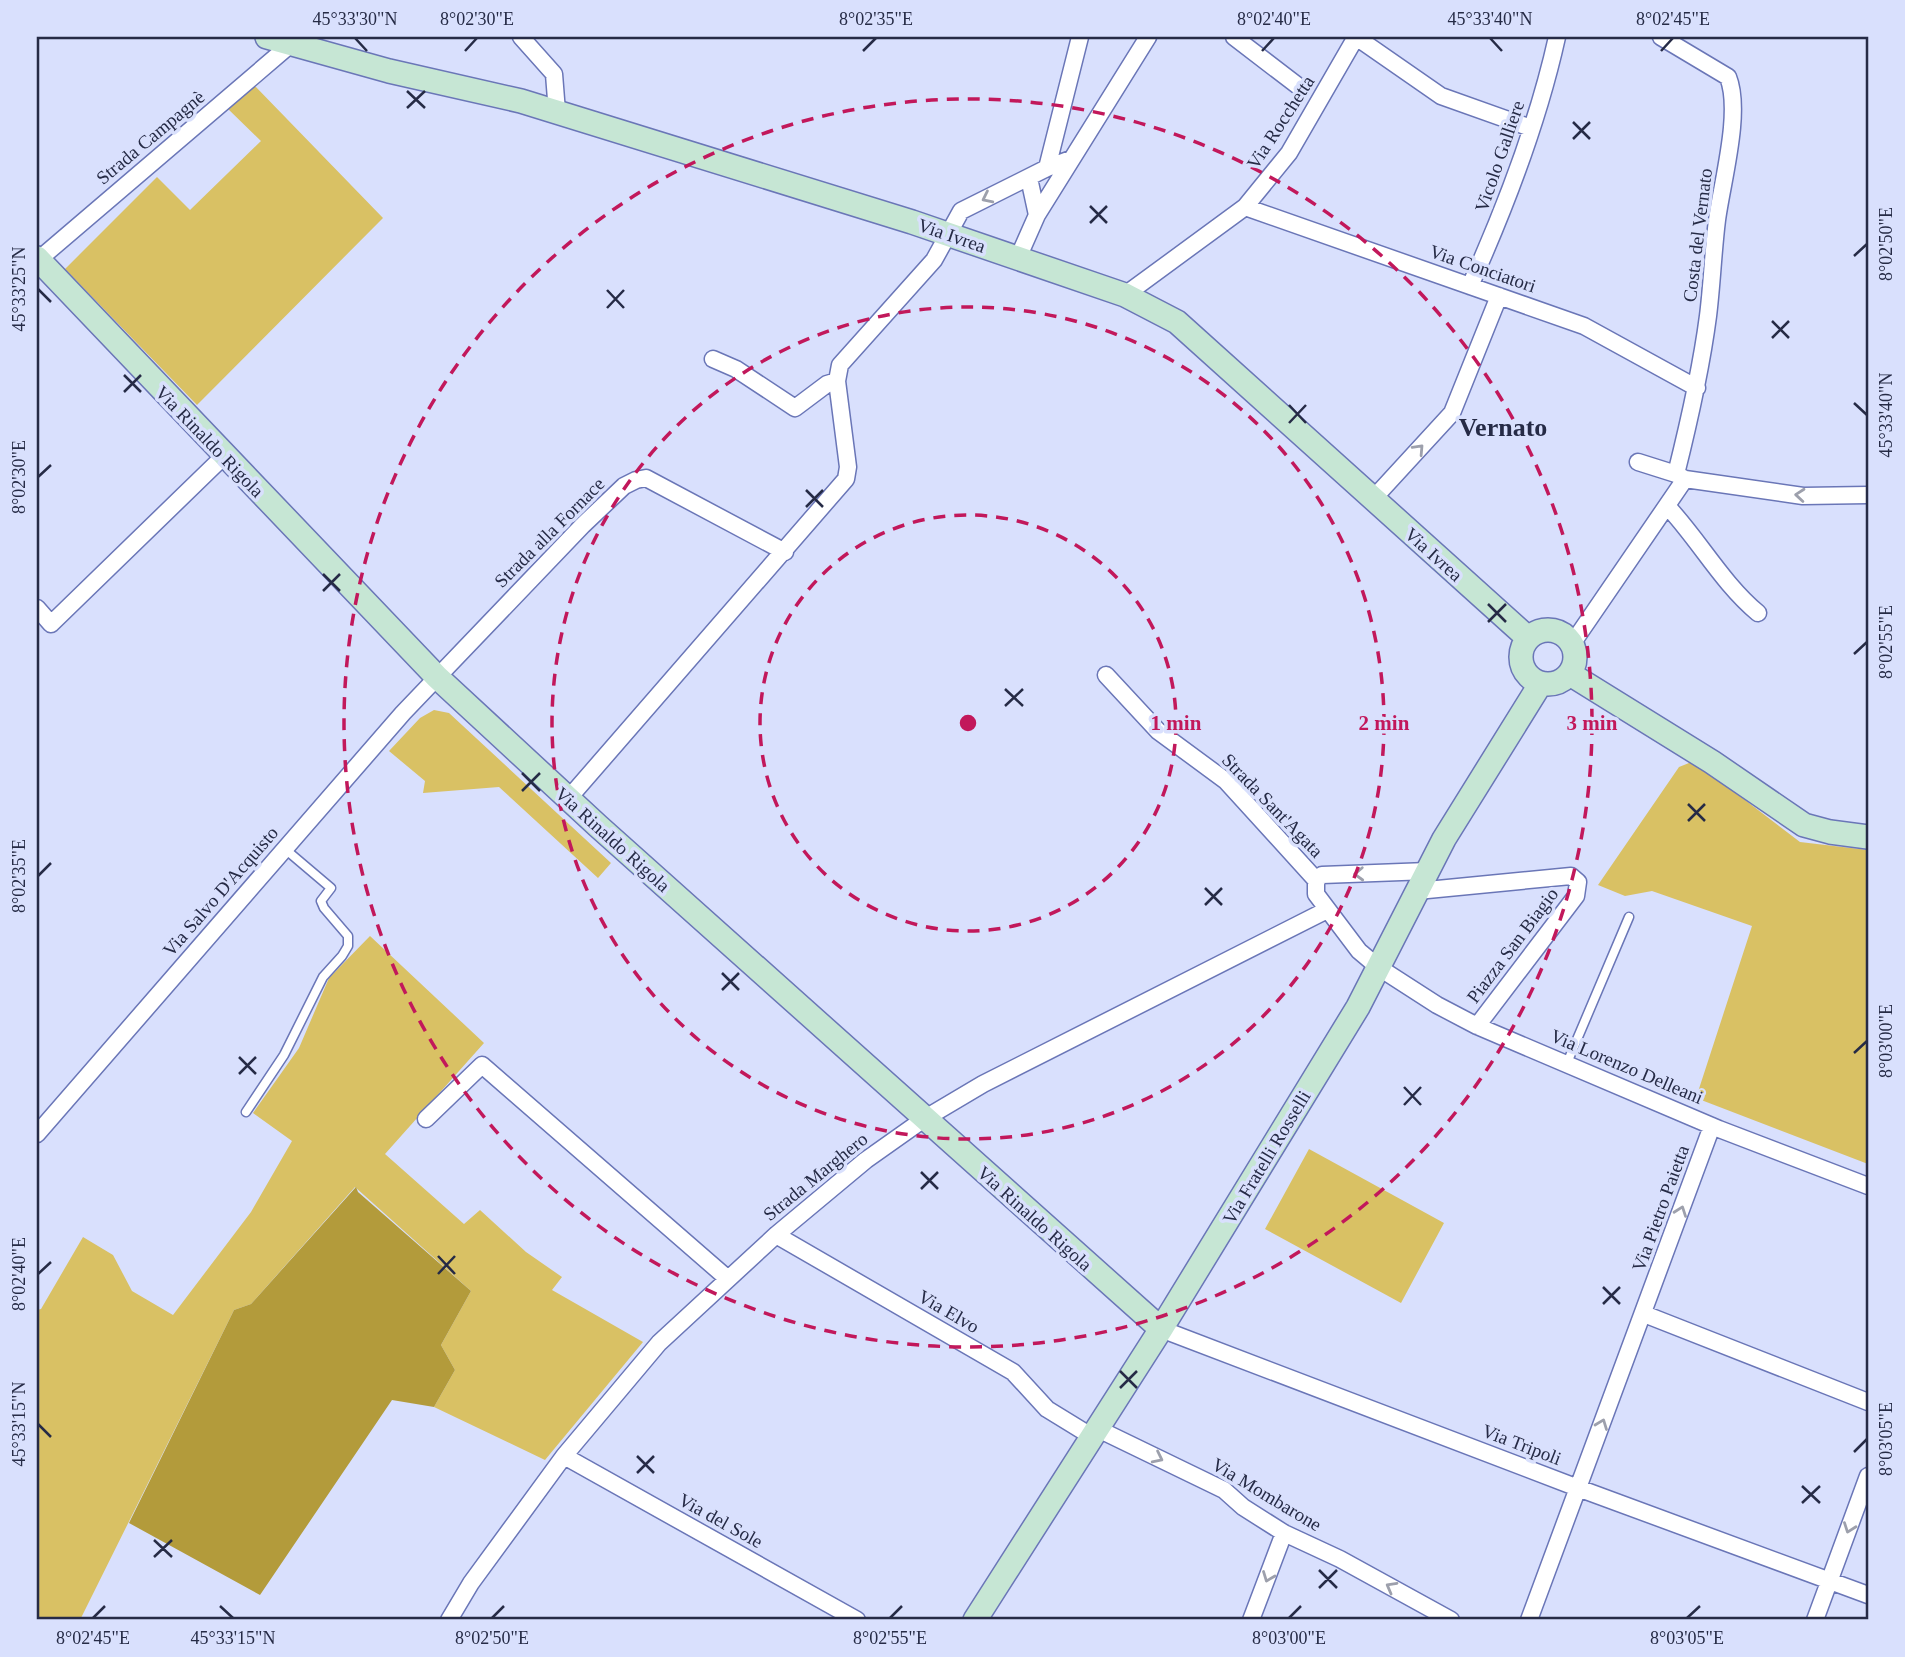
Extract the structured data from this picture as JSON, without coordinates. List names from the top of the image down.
{
  "streets": {
    "street": [
      "Via Rocchetta",
      "Strada Campagnè",
      "Vicolo Galliere",
      "Via Ivrea",
      "Costa del Vernato",
      "Via Conciatori",
      "Via Rinaldo Rigola",
      "Strada alla Fornace",
      "Strada Sant'Agata",
      "Via Salvo D'Acquisto",
      "Piazza San Biagio",
      "Via Lorenzo Delleani",
      "Via Fratelli Rosselli",
      "Strada Marghero",
      "Via Pietro Paietta",
      "Via Elvo",
      "Via Tripoli",
      "Via Mombarone",
      "Via del Sole"
    ]
  },
  "crossings": [
    ["Via Rocchetta", "Via Ivrea"],
    ["Via Rocchetta", "Via Conciatori"],
    ["Strada Campagnè", "Via Ivrea"],
    ["Strada Campagnè", "Via Rinaldo Rigola"],
    ["Vicolo Galliere", "Via Conciatori"],
    ["Via Ivrea", "Costa del Vernato"],
    ["Via Ivrea", "Via Fratelli Rosselli"],
    ["Costa del Vernato", "Via Conciatori"],
    ["Costa del Vernato", "Via Fratelli Rosselli"],
    ["Via Rinaldo Rigola", "Strada alla Fornace"],
    ["Via Rinaldo Rigola", "Via Salvo D'Acquisto"],
    ["Via Rinaldo Rigola", "Via Fratelli Rosselli"],
    ["Via Rinaldo Rigola", "Strada Marghero"],
    ["Via Rinaldo Rigola", "Via Tripoli"],
    ["Strada alla Fornace", "Via Salvo D'Acquisto"],
    ["Strada Sant'Agata", "Via Lorenzo Delleani"],
    ["Piazza San Biagio", "Via Lorenzo Delleani"],
    ["Piazza San Biagio", "Via Fratelli Rosselli"],
    ["Via Lorenzo Delleani", "Via Fratelli Rosselli"],
    ["Via Lorenzo Delleani", "Strada Marghero"],
    ["Via Lorenzo Delleani", "Via Pietro Paietta"],
    ["Via Fratelli Rosselli", "Via Elvo"],
    ["Via Fratelli Rosselli", "Via Tripoli"],
    ["Via Fratelli Rosselli", "Via Mombarone"],
    ["Strada Marghero", "Via Elvo"],
    ["Strada Marghero", "Via del Sole"],
    ["Via Pietro Paietta", "Via Tripoli"],
    ["Via Elvo", "Via Mombarone"]
  ],
  "one_way": ["Via Pietro Paietta"],
  "districts": ["Vernato"],
  "coordinates": [
    "45°33'30\"N",
    "8°02'30\"E",
    "8°02'35\"E",
    "8°02'40\"E",
    "45°33'40\"N",
    "8°02'45\"E",
    "8°02'50\"E",
    "45°33'25\"N",
    "8°02'55\"E",
    "8°03'00\"E",
    "45°33'15\"N",
    "8°03'05\"E"
  ],
  "rings": ["1 min", "2 min", "3 min"]
}
